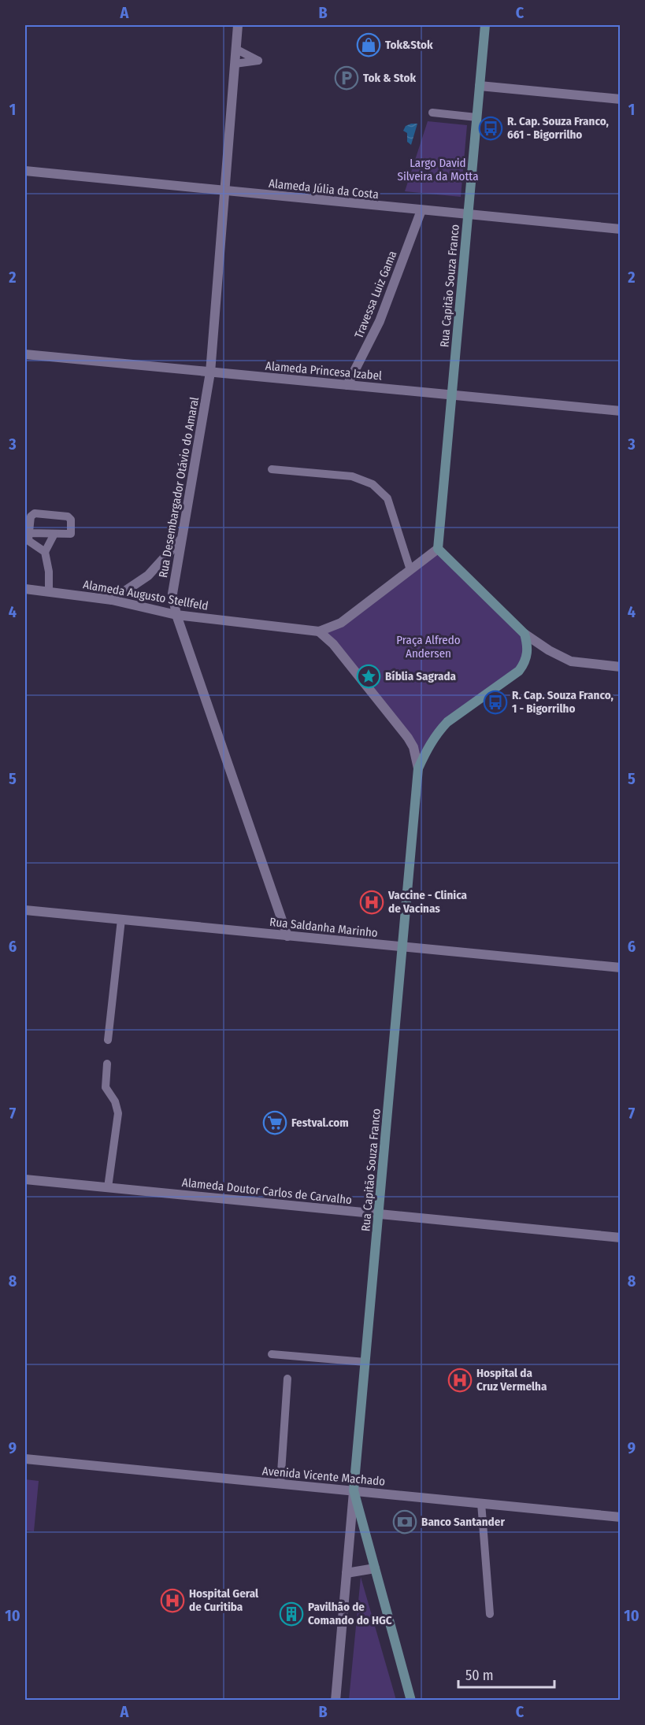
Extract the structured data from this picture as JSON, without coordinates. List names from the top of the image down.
{
  "streets": {
    "main road": ["Rua Capitão Souza Franco"],
    "street": [
      "Alameda Júlia da Costa",
      "Travessa Luiz Gama",
      "Alameda Princesa Izabel",
      "Rua Desembargador Otávio do Amaral",
      "Alameda Augusto Stellfeld",
      "Rua Saldanha Marinho",
      "Alameda Doutor Carlos de Carvalho",
      "Avenida Vicente Machado"
    ]
  },
  "crossings": [
    ["Alameda Júlia da Costa", "Rua Capitão Souza Franco"],
    ["Alameda Júlia da Costa", "Travessa Luiz Gama"],
    ["Alameda Júlia da Costa", "Rua Desembargador Otávio do Amaral"],
    ["Rua Capitão Souza Franco", "Alameda Princesa Izabel"],
    ["Rua Capitão Souza Franco", "Rua Saldanha Marinho"],
    ["Rua Capitão Souza Franco", "Alameda Doutor Carlos de Carvalho"],
    ["Rua Capitão Souza Franco", "Avenida Vicente Machado"],
    ["Travessa Luiz Gama", "Alameda Princesa Izabel"],
    ["Alameda Princesa Izabel", "Rua Desembargador Otávio do Amaral"],
    ["Rua Desembargador Otávio do Amaral", "Alameda Augusto Stellfeld"],
    ["Rua Desembargador Otávio do Amaral", "Rua Saldanha Marinho"]
  ],
  "parks": ["Largo David Silveira da Motta", "Praça Alfredo Andersen"],
  "places": {
    "shop": ["Tok&Stok"],
    "parking": ["Tok & Stok"],
    "bus stop": ["R. Cap. Souza Franco, 661 - Bigorrilho", "R. Cap. Souza Franco, 1 - Bigorrilho"],
    "place": ["Bíblia Sagrada"],
    "hospital": ["Vaccine - Clinica de Vacinas", "Hospital da Cruz Vermelha", "Hospital Geral de Curitiba"],
    "supermarket": ["Festval.com"],
    "bank": ["Banco Santander"],
    "building": ["Pavilhão de Comando do HGC"]
  },
  "scale_bar": "50 m",
  "grid": {
    "columns": ["A", "B", "C"],
    "rows": [
      "1",
      "2",
      "3",
      "4",
      "5",
      "6",
      "7",
      "8",
      "9",
      "10"
    ]
  }
}
